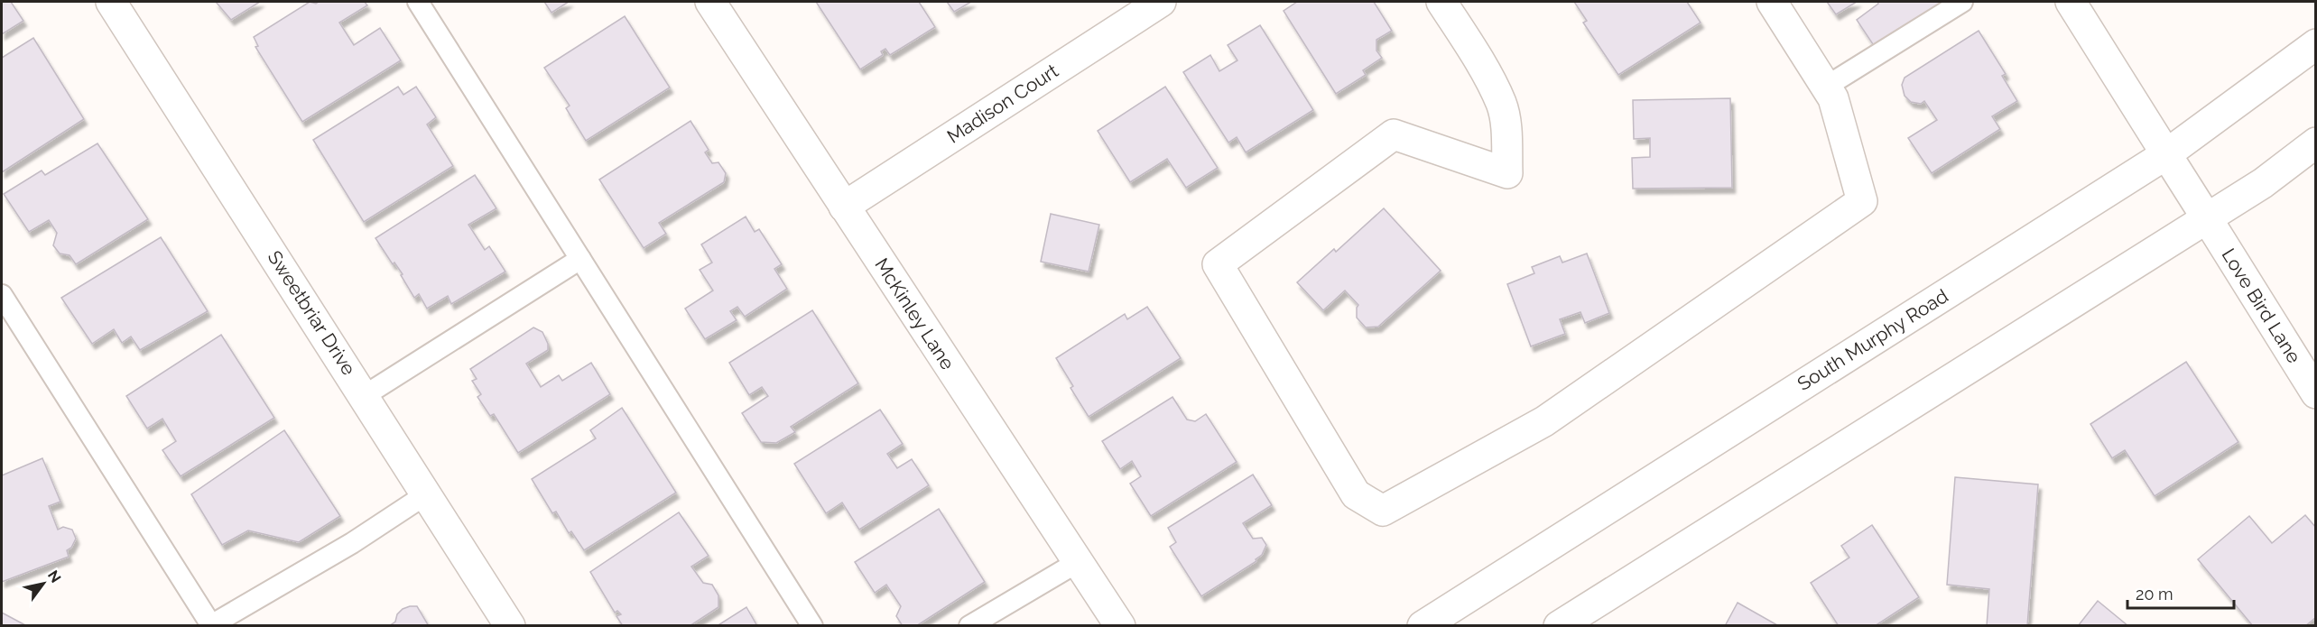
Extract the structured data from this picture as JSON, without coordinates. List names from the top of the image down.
{
  "streets": {
    "street": [
      "Madison Court",
      "Love Bird Lane",
      "Sweetbriar Drive",
      "McKinley Lane",
      "South Murphy Road"
    ]
  },
  "crossings": [
    ["Madison Court", "McKinley Lane"],
    ["Love Bird Lane", "South Murphy Road"]
  ],
  "scale_bar": "20 m",
  "north": "top right"
}
